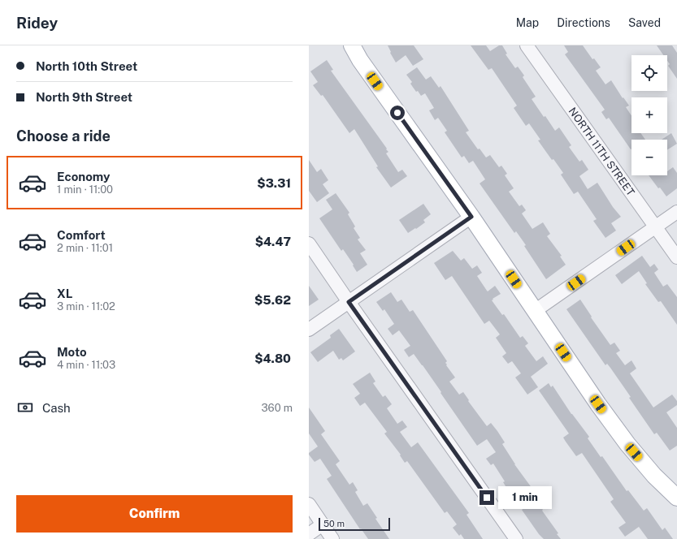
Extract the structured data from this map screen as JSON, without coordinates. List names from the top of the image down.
{
  "streets": {
    "street": ["NORTH 11TH STREET"]
  },
  "scale_bar": "50 m",
  "page": {
    "header": "Ridey",
    "nav": ["Map", "Directions", "Saved"],
    "banner": ["North 10th Street", "North 9th Street"],
    "map_buttons": ["+", "−"],
    "heading": "Choose a ride",
    "list": [
      {
        "name": "Economy",
        "note": "1 min · 11:00",
        "value": "$3.31"
      },
      {
        "name": "Comfort",
        "note": "2 min · 11:01",
        "value": "$4.47"
      },
      {
        "name": "XL",
        "note": "3 min · 11:02",
        "value": "$5.62"
      },
      {
        "name": "Moto",
        "note": "4 min · 11:03",
        "value": "$4.80"
      }
    ],
    "pay": ["Cash", "360 m"],
    "bubble": "1 min",
    "buttons": "Confirm",
    "scale": "50 m"
  }
}
